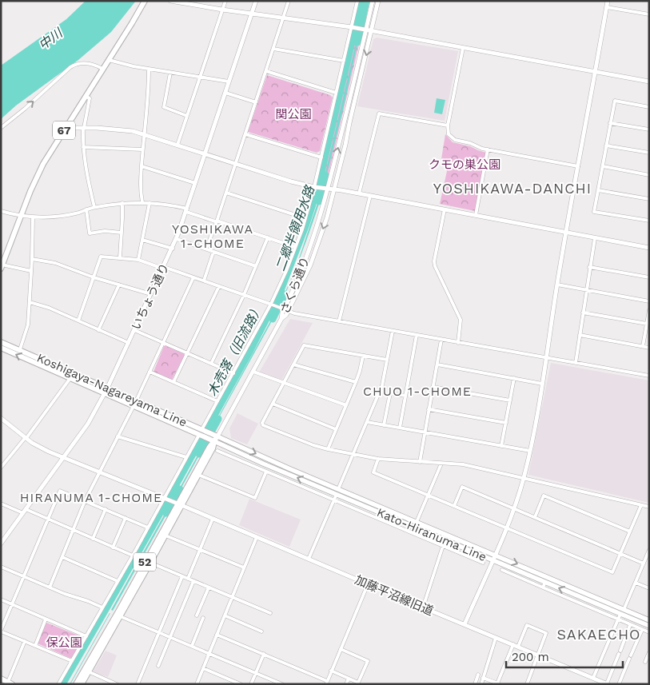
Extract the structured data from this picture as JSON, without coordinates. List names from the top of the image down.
{
  "streets": {
    "main road": [
      "67",
      "Koshigaya-Nagareyama Line",
      "Kato-Hiranuma Line",
      "52"
    ],
    "street": ["さくら通り", "いちょう通り", "加藤平沼線旧道"]
  },
  "crossings": [
    ["さくら通り", "Koshigaya-Nagareyama Line"],
    ["さくら通り", "Kato-Hiranuma Line"],
    ["さくら通り", "52"],
    ["いちょう通り", "Koshigaya-Nagareyama Line"],
    ["いちょう通り", "加藤平沼線旧道"],
    ["Koshigaya-Nagareyama Line", "Kato-Hiranuma Line"],
    ["Koshigaya-Nagareyama Line", "52"],
    ["Kato-Hiranuma Line", "52"],
    ["52", "加藤平沼線旧道"]
  ],
  "districts": [
    "YOSHIKAWA-DANCHI",
    "YOSHIKAWA 1-CHOME",
    "CHUO 1-CHOME",
    "HIRANUMA 1-CHOME",
    "SAKAECHO"
  ],
  "water": ["中川", "二郷半領用水路", "木売落（旧流路）"],
  "parks": ["関公園", "クモの巣公園", "保公園"],
  "scale_bar": "200 m"
}
